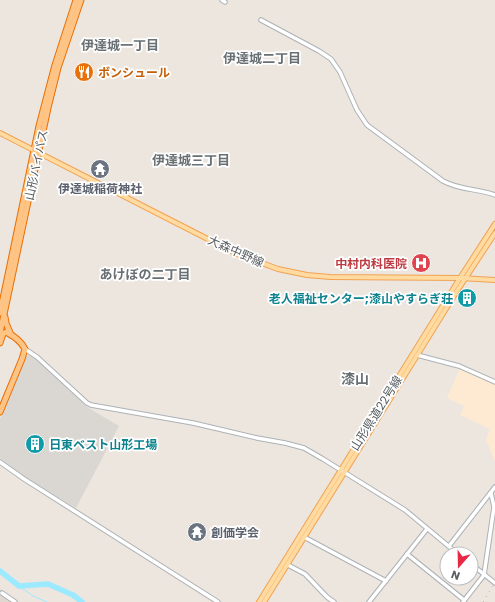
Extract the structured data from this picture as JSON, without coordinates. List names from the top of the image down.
{
  "streets": {
    "highway": ["山形バイパス"],
    "main road": ["大森中野線", "山形県道22号線"]
  },
  "crossings": [
    ["山形バイパス", "大森中野線"],
    ["大森中野線", "山形県道22号線"]
  ],
  "districts": [
    "伊達城一丁目",
    "伊達城二丁目",
    "伊達城三丁目",
    "あけぼの二丁目",
    "漆山"
  ],
  "places": {
    "restaurant": ["ボンシュール"],
    "temple": ["伊達城稲荷神社", "創価学会"],
    "hospital": ["中村内科医院"],
    "building": ["老人福祉センター;漆山やすらぎ荘", "日東ベスト山形工場"]
  },
  "north": "bottom"
}
